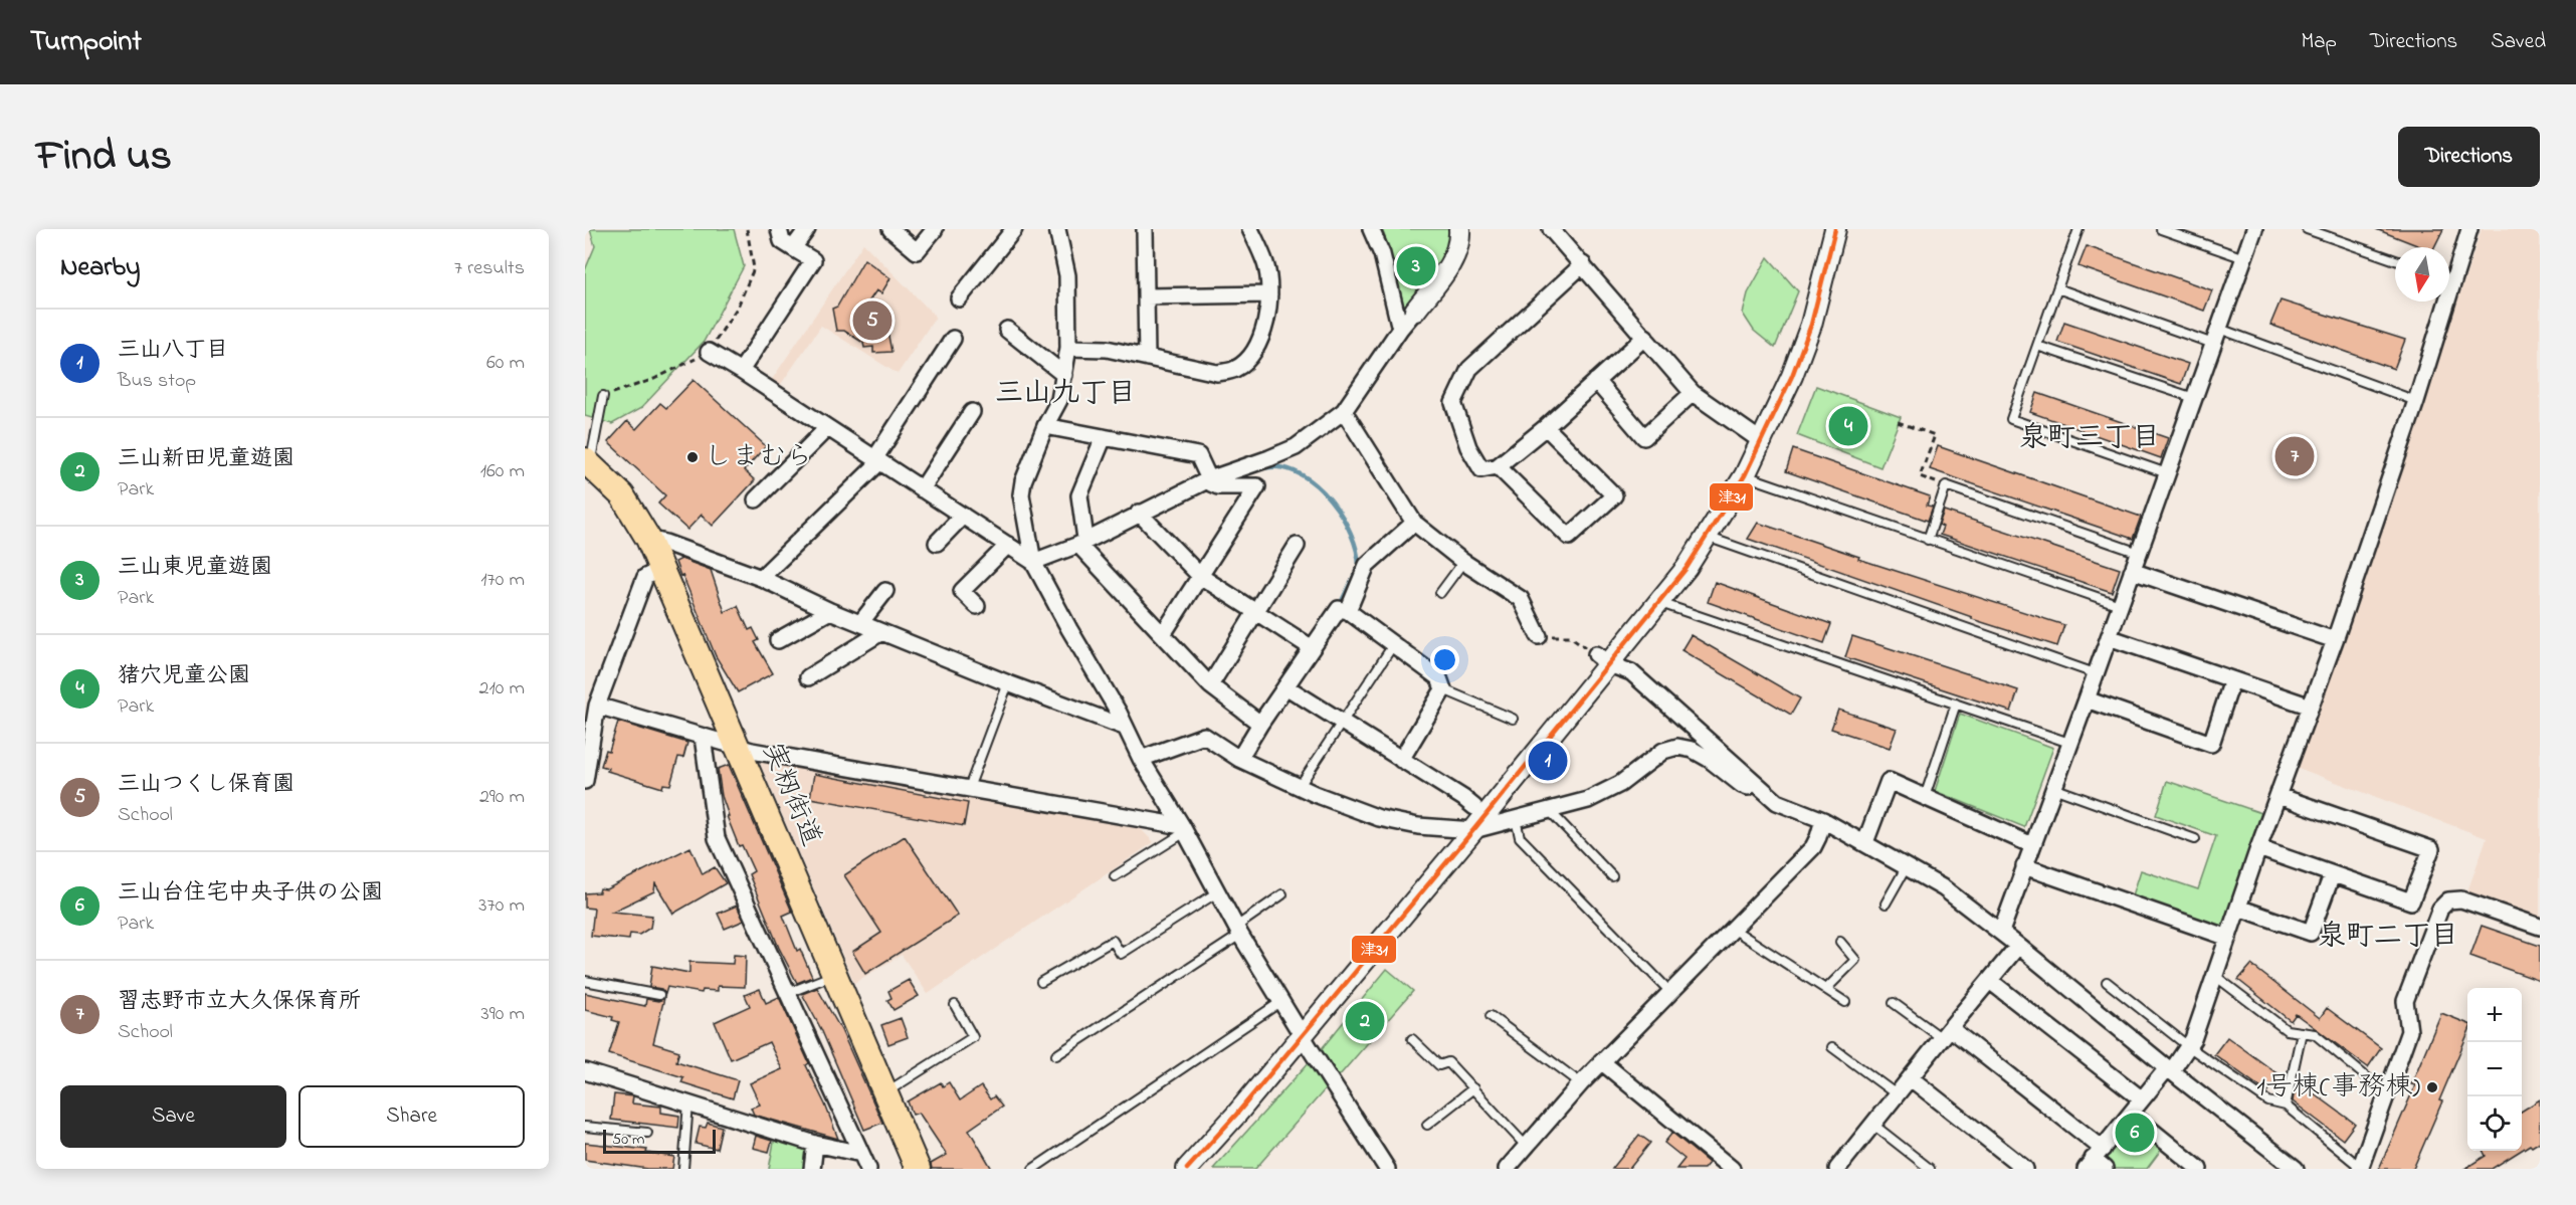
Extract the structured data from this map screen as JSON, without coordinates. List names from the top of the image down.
{
  "streets": {
    "main road": ["実籾街道"]
  },
  "districts": ["三山九丁目", "泉町三丁目", "泉町二丁目"],
  "places": ["しまむら", "1号棟(事務棟)"],
  "lines": ["transit line 津31"],
  "scale_bar": "50 m",
  "north": "bottom",
  "page": {
    "header": "Turnpoint",
    "nav": ["Map", "Directions", "Saved"],
    "title": "Find us",
    "buttons": [
      "Directions",
      ["Save", "Share"]
    ],
    "heading": ["Nearby", "7 results"],
    "pins": [
      "3",
      "5",
      "4",
      "7",
      "1",
      "2",
      "6"
    ],
    "list": [
      {
        "mark": "1",
        "name": "三山八丁目",
        "note": "Bus stop",
        "value": "60 m"
      },
      {
        "mark": "2",
        "name": "三山新田児童遊園",
        "note": "Park",
        "value": "160 m"
      },
      {
        "mark": "3",
        "name": "三山東児童遊園",
        "note": "Park",
        "value": "170 m"
      },
      {
        "mark": "4",
        "name": "猪穴児童公園",
        "note": "Park",
        "value": "210 m"
      },
      {
        "mark": "5",
        "name": "三山つくし保育園",
        "note": "School",
        "value": "290 m"
      },
      {
        "mark": "6",
        "name": "三山台住宅中央子供の公園",
        "note": "Park",
        "value": "370 m"
      },
      {
        "mark": "7",
        "name": "習志野市立大久保保育所",
        "note": "School",
        "value": "390 m"
      }
    ],
    "map_buttons": ["+", "−"],
    "scale": "50 m"
  }
}
